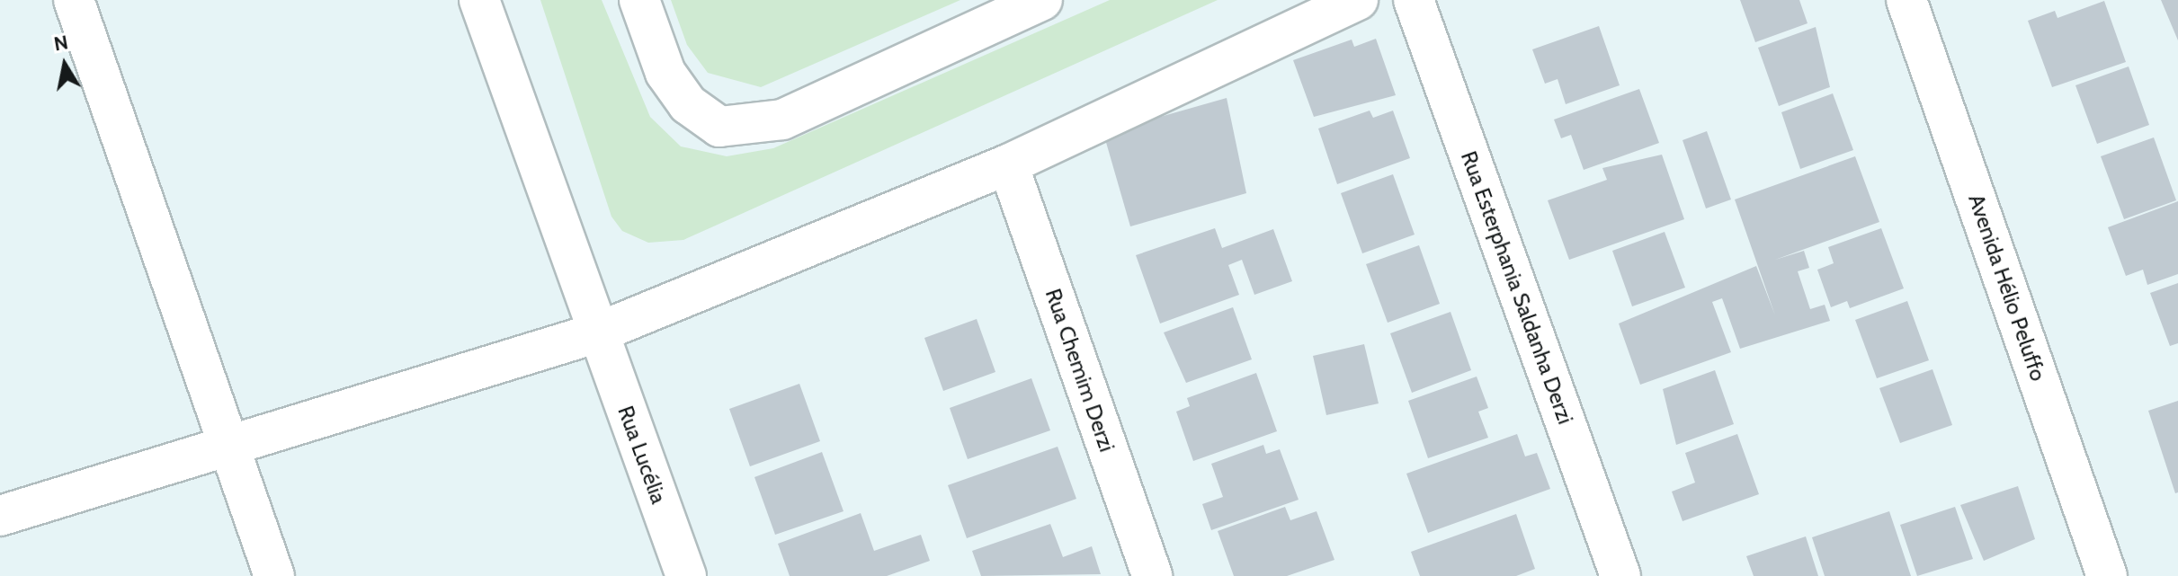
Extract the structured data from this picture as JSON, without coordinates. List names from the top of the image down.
{
  "streets": {
    "street": [
      "Rua Esterphania Saldanha Derzi",
      "Avenida Hélio Peluffo",
      "Rua Chemim Derzi",
      "Rua Lucélia"
    ]
  },
  "north": "top"
}
